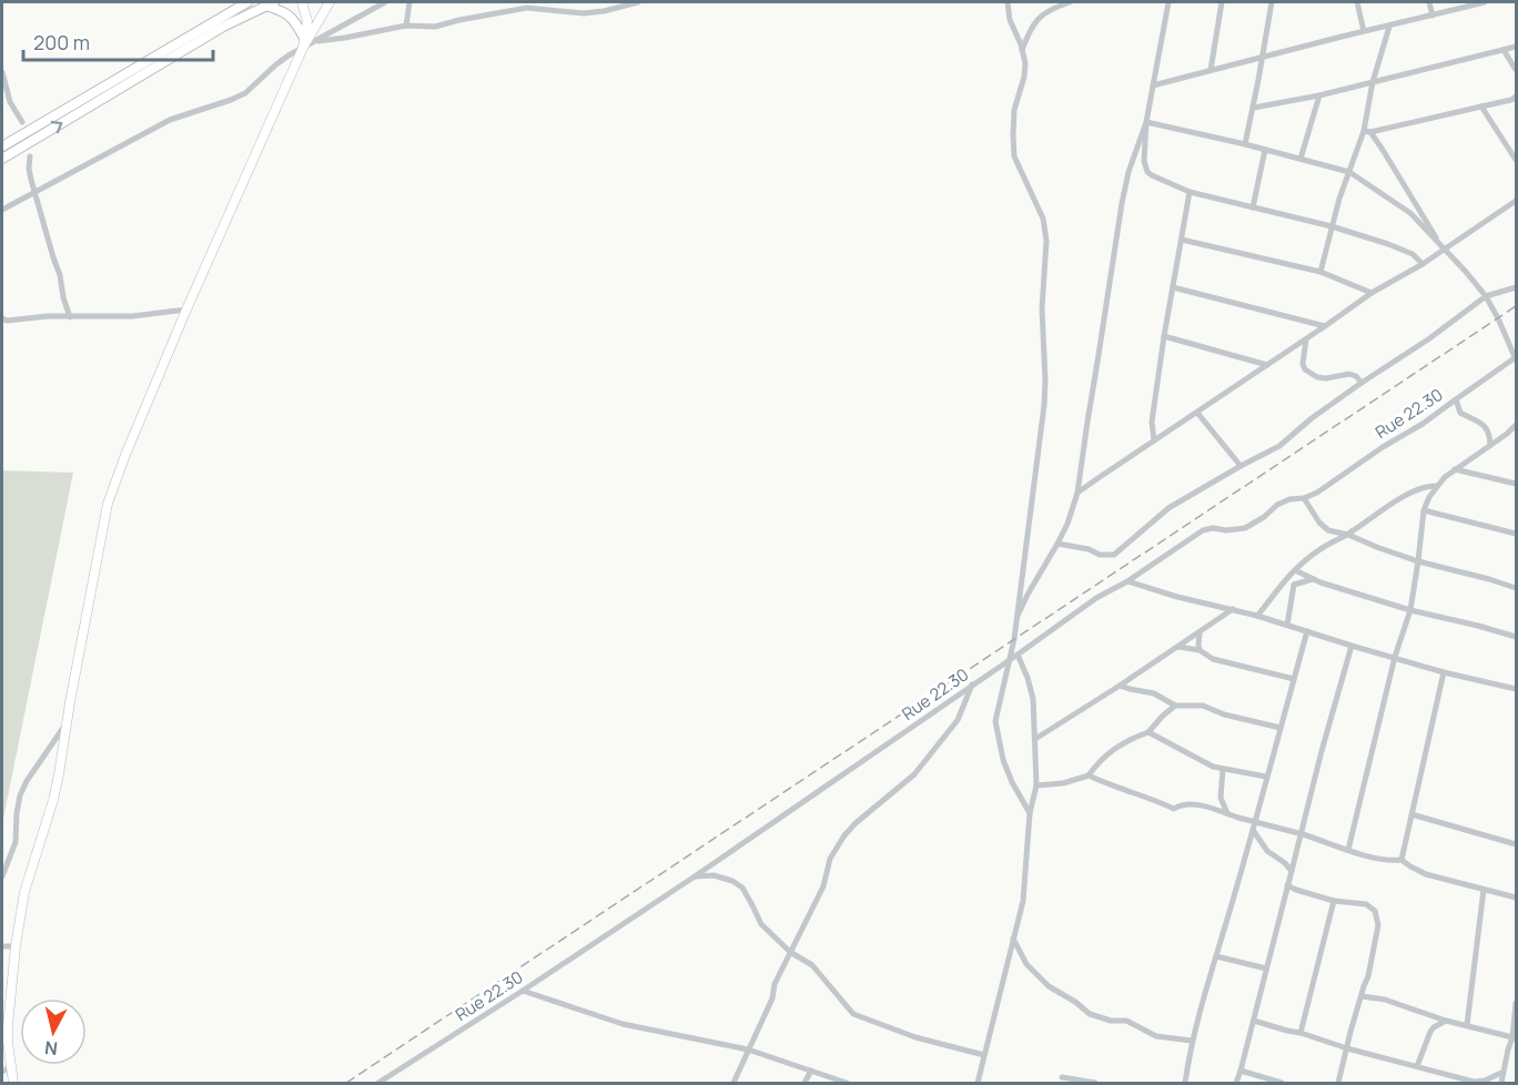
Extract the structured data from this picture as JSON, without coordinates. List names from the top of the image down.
{
  "streets": {
    "street": ["Rue 22.30"]
  },
  "scale_bar": "200 m",
  "north": "bottom"
}
